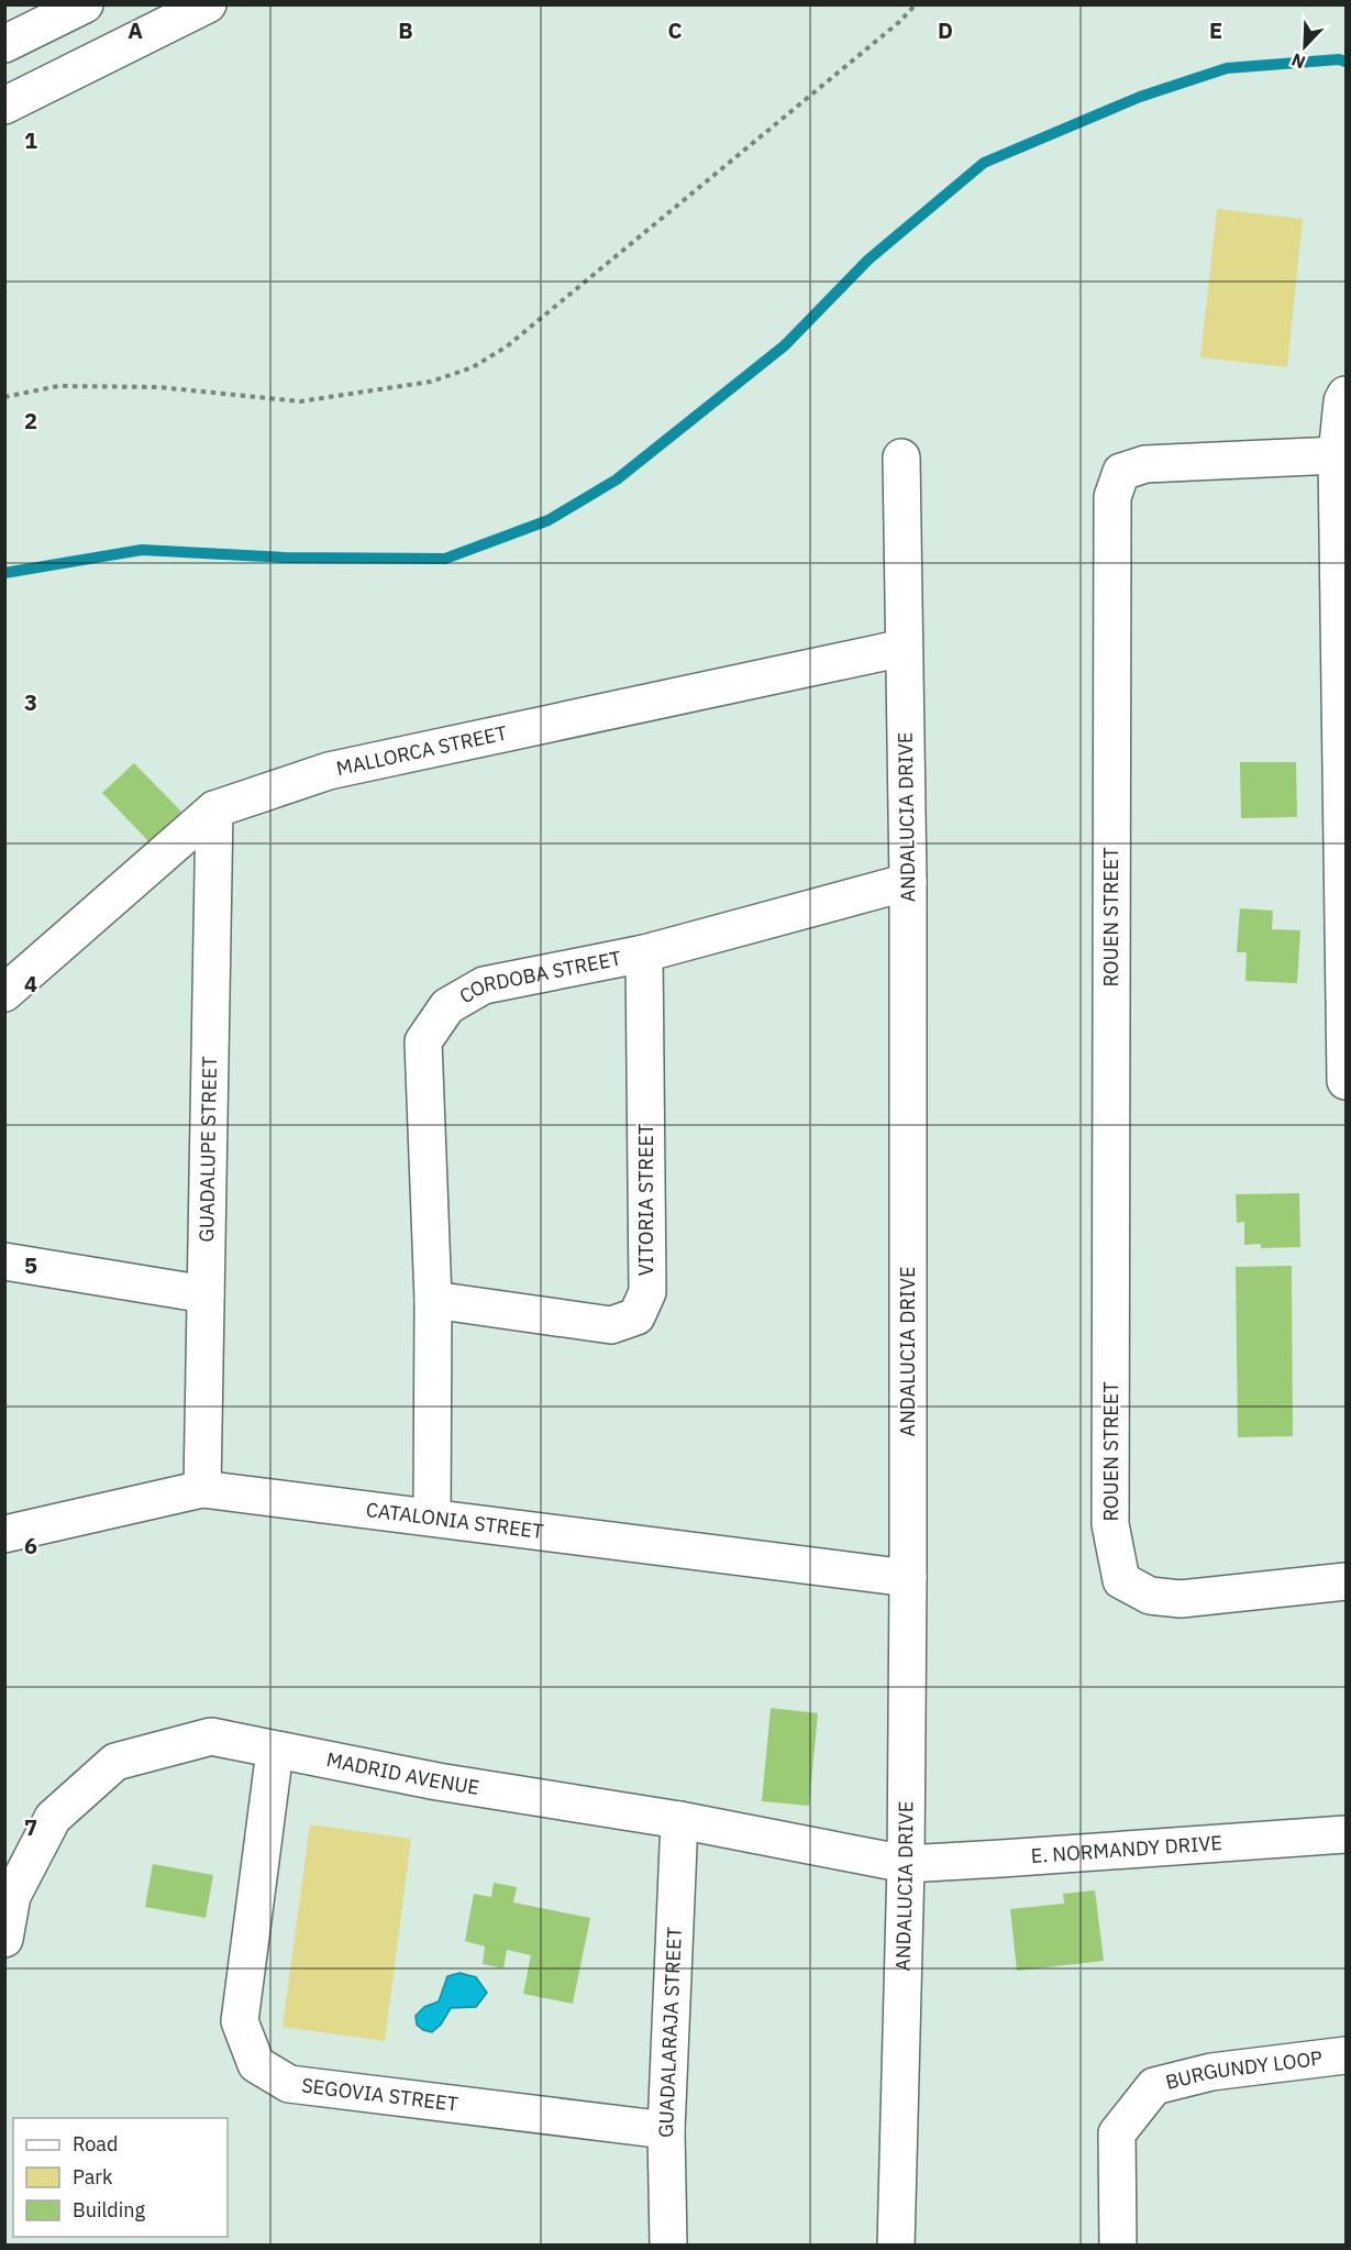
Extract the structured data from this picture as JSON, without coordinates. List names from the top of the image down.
{
  "streets": {
    "main road": [
      "MALLORCA STREET",
      "ANDALUCIA DRIVE",
      "ROUEN STREET",
      "CORDOBA STREET",
      "GUADALUPE STREET",
      "VITORIA STREET",
      "CATALONIA STREET",
      "MADRID AVENUE",
      "E. NORMANDY DRIVE",
      "GUADALARAJA STREET",
      "BURGUNDY LOOP",
      "SEGOVIA STREET"
    ]
  },
  "crossings": [
    ["MALLORCA STREET", "ANDALUCIA DRIVE"],
    ["MALLORCA STREET", "GUADALUPE STREET"],
    ["ANDALUCIA DRIVE", "CORDOBA STREET"],
    ["ANDALUCIA DRIVE", "CATALONIA STREET"],
    ["ANDALUCIA DRIVE", "MADRID AVENUE"],
    ["ANDALUCIA DRIVE", "E. NORMANDY DRIVE"],
    ["CORDOBA STREET", "VITORIA STREET"],
    ["CORDOBA STREET", "CATALONIA STREET"],
    ["GUADALUPE STREET", "CATALONIA STREET"],
    ["MADRID AVENUE", "E. NORMANDY DRIVE"],
    ["MADRID AVENUE", "GUADALARAJA STREET"],
    ["MADRID AVENUE", "SEGOVIA STREET"],
    ["GUADALARAJA STREET", "SEGOVIA STREET"]
  ],
  "legend": ["Road", "Park", "Building"],
  "north": "bottom left",
  "grid": {
    "columns": [
      "A",
      "B",
      "C",
      "D",
      "E"
    ],
    "rows": [
      "1",
      "2",
      "3",
      "4",
      "5",
      "6",
      "7"
    ]
  }
}
